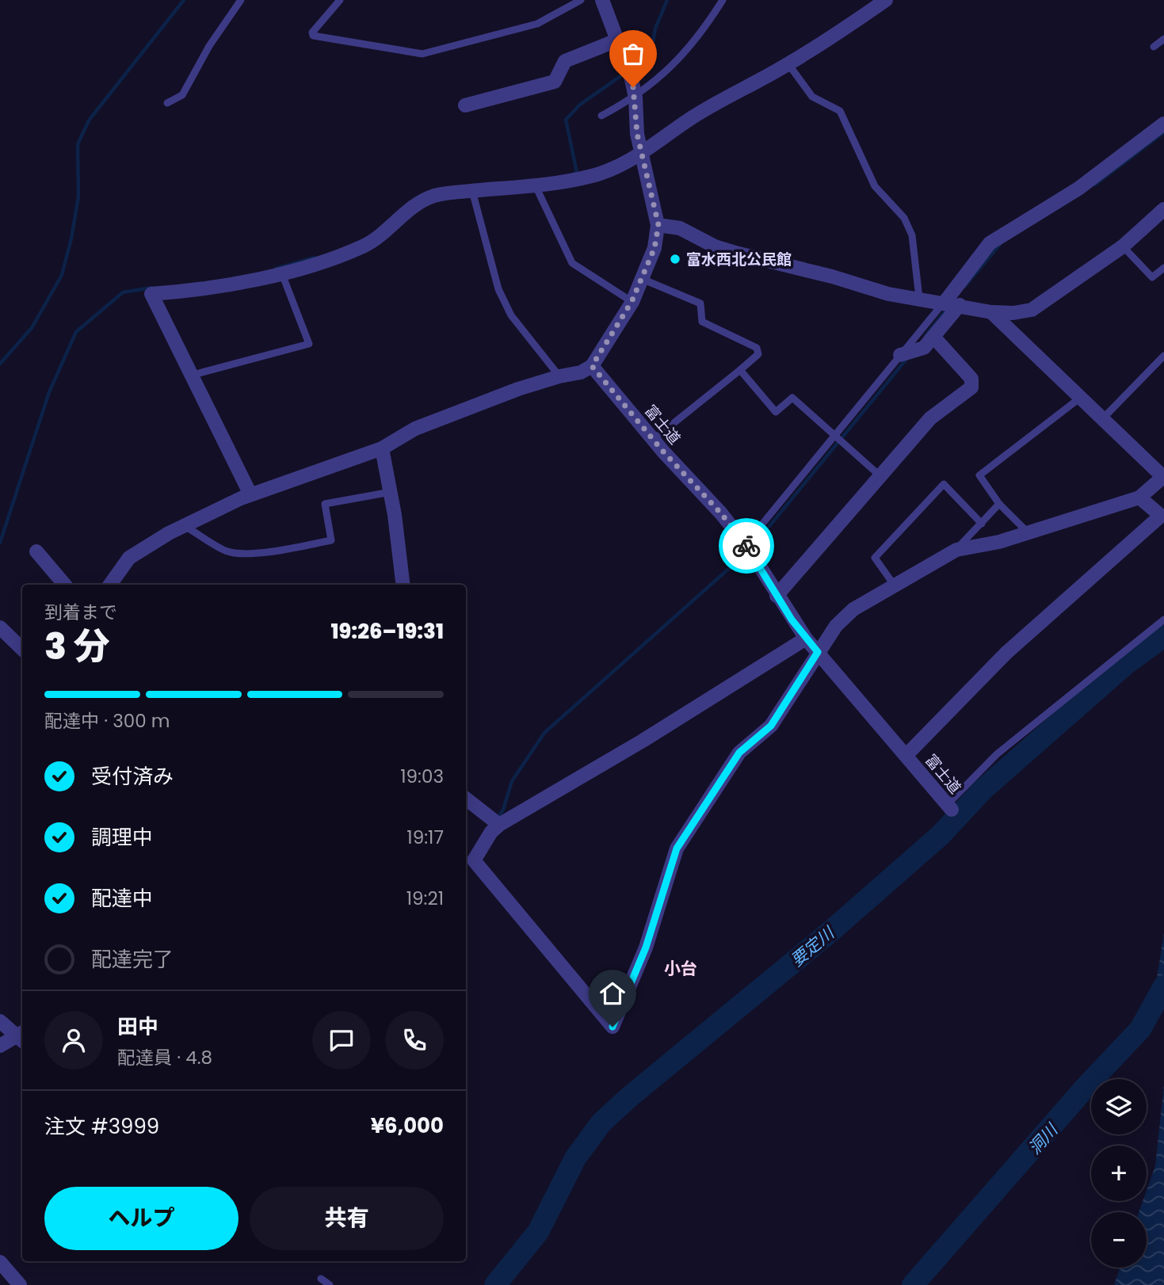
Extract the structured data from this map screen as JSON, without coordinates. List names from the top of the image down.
{
  "streets": {
    "street": ["富士道"]
  },
  "districts": ["小台"],
  "water": ["要定川", "洞川"],
  "places": ["富水西北公民館"],
  "page": {
    "heading": ["3 分", "到着まで", "19:26–19:31"],
    "panel": [
      "田中",
      "配達員 · 4.8",
      "注文 #3999",
      "¥6,000"
    ],
    "bar": "配達中 · 300 m",
    "list": [
      ["受付済み", "19:03"],
      ["調理中", "19:17"],
      ["配達中", "19:21"],
      "配達完了"
    ],
    "map_buttons": ["+", "−"],
    "buttons": ["ヘルプ", "共有"]
  }
}
